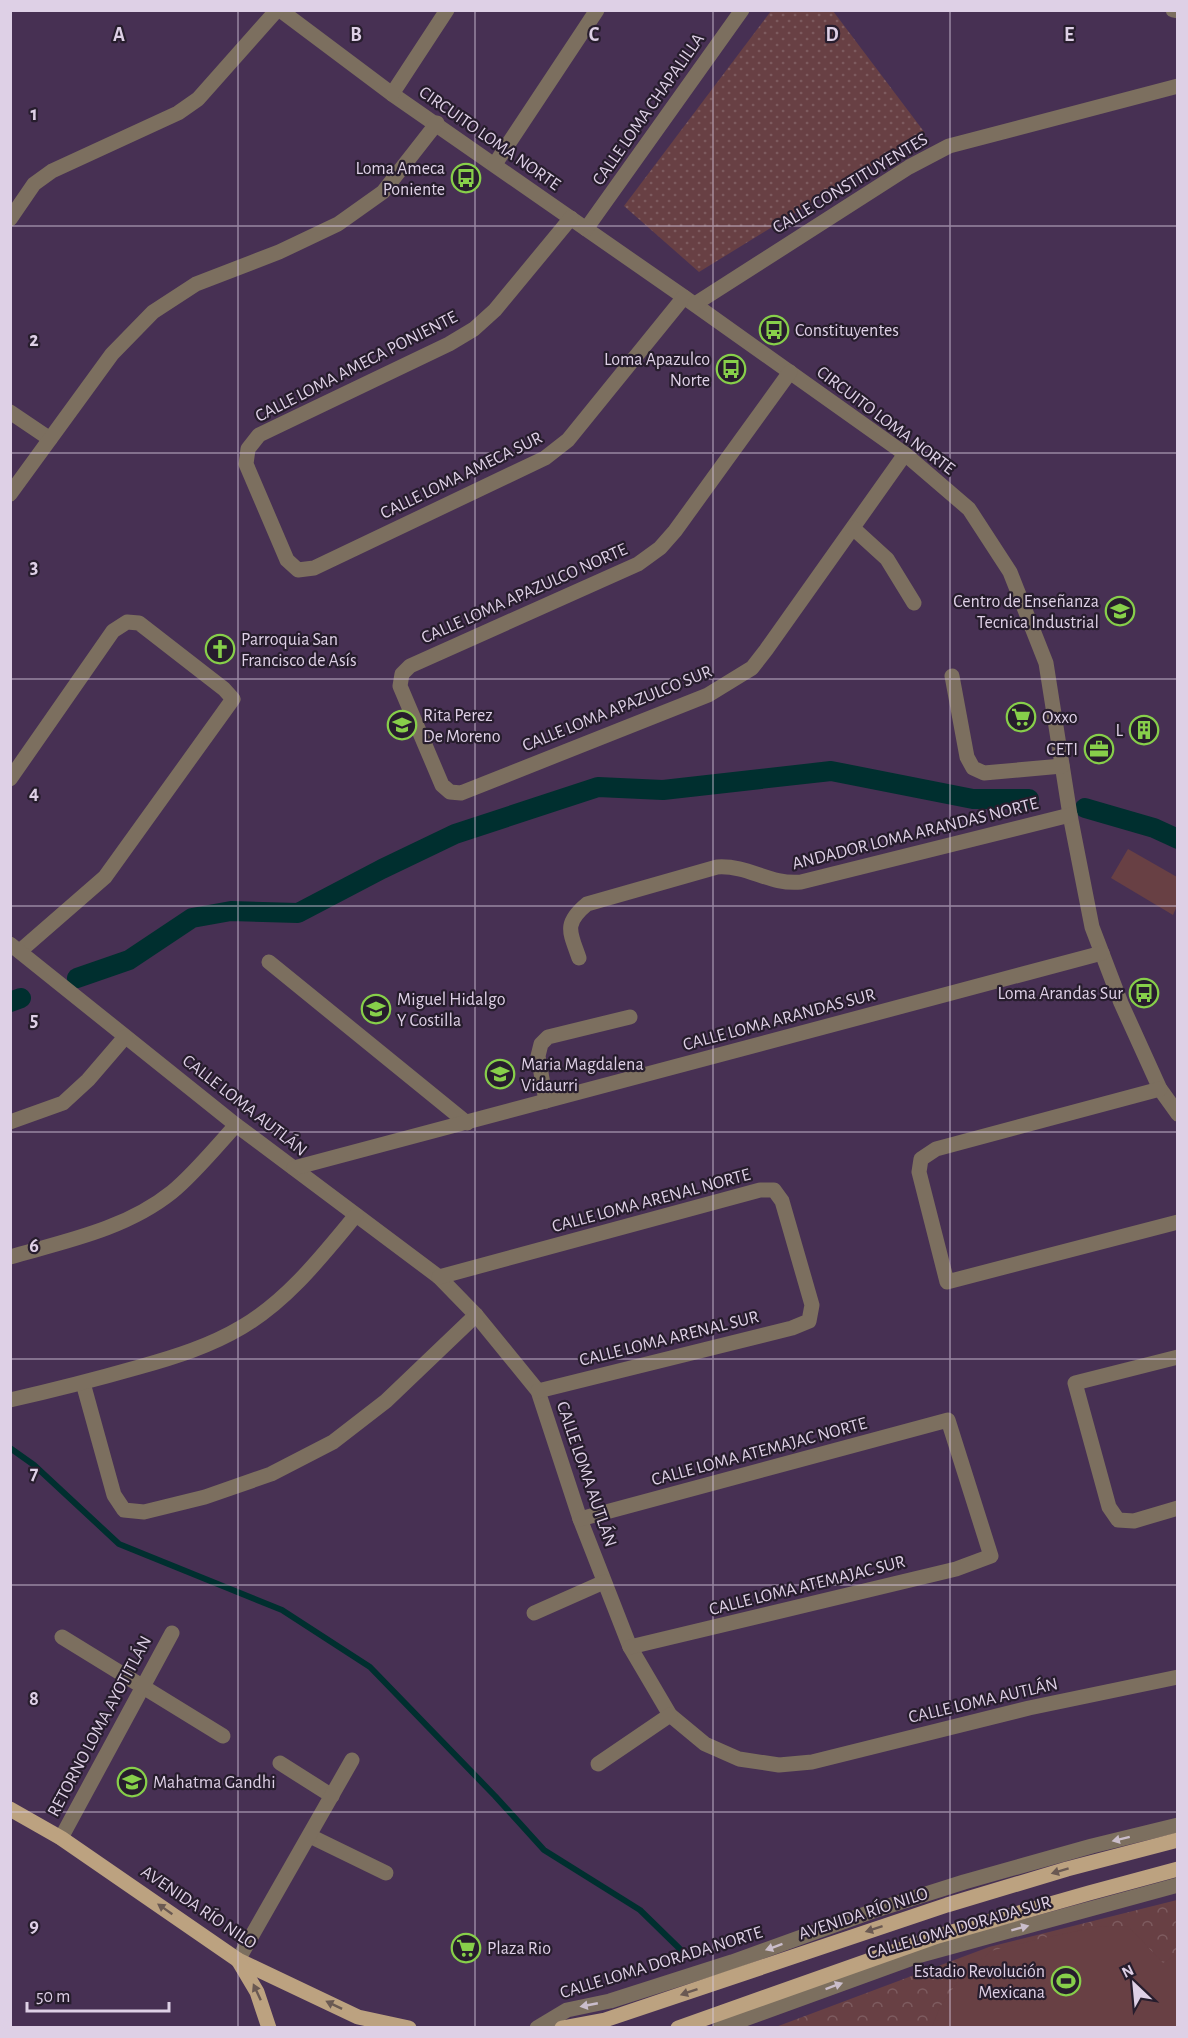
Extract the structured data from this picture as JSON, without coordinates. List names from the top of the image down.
{
  "streets": {
    "main road": ["AVENIDA RÍO NILO"],
    "street": [
      "CALLE LOMA CHAPALILLA",
      "CIRCUITO LOMA NORTE",
      "CALLE CONSTITUYENTES",
      "CALLE LOMA AMECA PONIENTE",
      "CALLE LOMA AMECA SUR",
      "CALLE LOMA APAZULCO NORTE",
      "CALLE LOMA APAZULCO SUR",
      "ANDADOR LOMA ARANDAS NORTE",
      "CALLE LOMA ARANDAS SUR",
      "CALLE LOMA AUTLÁN",
      "CALLE LOMA ARENAL NORTE",
      "CALLE LOMA ARENAL SUR",
      "CALLE LOMA ATEMAJAC NORTE",
      "CALLE LOMA ATEMAJAC SUR",
      "RETORNO LOMA AYOTITLÁN",
      "CALLE LOMA DORADA SUR",
      "CALLE LOMA DORADA NORTE"
    ]
  },
  "crossings": [
    ["CALLE LOMA CHAPALILLA", "CIRCUITO LOMA NORTE"],
    ["CIRCUITO LOMA NORTE", "CALLE CONSTITUYENTES"],
    ["CIRCUITO LOMA NORTE", "CALLE LOMA AMECA PONIENTE"],
    ["CIRCUITO LOMA NORTE", "CALLE LOMA AMECA SUR"],
    ["CIRCUITO LOMA NORTE", "CALLE LOMA APAZULCO NORTE"],
    ["CIRCUITO LOMA NORTE", "CALLE LOMA APAZULCO SUR"],
    ["CIRCUITO LOMA NORTE", "ANDADOR LOMA ARANDAS NORTE"],
    ["CIRCUITO LOMA NORTE", "CALLE LOMA ARANDAS SUR"],
    ["CALLE CONSTITUYENTES", "CALLE LOMA AMECA SUR"],
    ["CALLE LOMA AMECA PONIENTE", "CALLE LOMA AMECA SUR"],
    ["CALLE LOMA APAZULCO NORTE", "CALLE LOMA APAZULCO SUR"],
    ["CALLE LOMA ARANDAS SUR", "CALLE LOMA AUTLÁN"],
    ["CALLE LOMA AUTLÁN", "CALLE LOMA ARENAL NORTE"],
    ["CALLE LOMA AUTLÁN", "CALLE LOMA ARENAL SUR"],
    ["CALLE LOMA AUTLÁN", "CALLE LOMA ATEMAJAC NORTE"],
    ["CALLE LOMA AUTLÁN", "CALLE LOMA ATEMAJAC SUR"],
    ["CALLE LOMA ARENAL NORTE", "CALLE LOMA ARENAL SUR"],
    ["CALLE LOMA ATEMAJAC NORTE", "CALLE LOMA ATEMAJAC SUR"],
    ["RETORNO LOMA AYOTITLÁN", "AVENIDA RÍO NILO"]
  ],
  "one_way": ["CALLE LOMA DORADA SUR", "CALLE LOMA DORADA NORTE"],
  "places": {
    "bus stop": [
      "Loma Ameca Poniente",
      "Constituyentes",
      "Loma Apazulco Norte",
      "Loma Arandas Sur"
    ],
    "school or university": [
      "Centro de Enseñanza Tecnica Industrial",
      "Rita Perez De Moreno",
      "Miguel Hidalgo Y Costilla",
      "Maria Magdalena Vidaurri",
      "Mahatma Gandhi"
    ],
    "church": ["Parroquia San Francisco de Asís"],
    "supermarket": ["Oxxo", "Plaza Rio"],
    "building": ["L"],
    "office": ["CETI"],
    "sports": ["Estadio Revolución Mexicana"]
  },
  "scale_bar": "50 m",
  "north": "top left",
  "grid": {
    "columns": [
      "A",
      "B",
      "C",
      "D",
      "E"
    ],
    "rows": [
      "1",
      "2",
      "3",
      "4",
      "5",
      "6",
      "7",
      "8",
      "9"
    ]
  }
}
